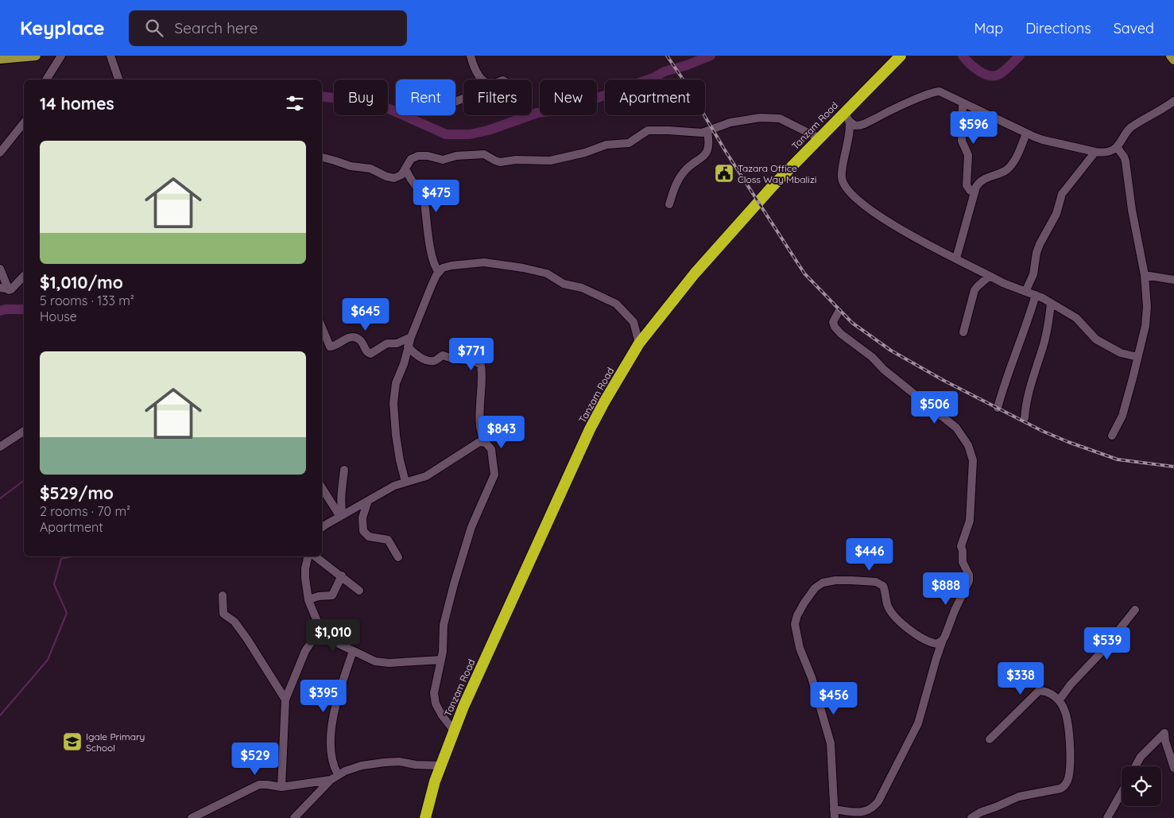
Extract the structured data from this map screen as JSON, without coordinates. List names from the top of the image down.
{
  "streets": {
    "highway": ["Tanzam Road"]
  },
  "places": {
    "public building": ["Tazara Office Closs Way Mbalizi"],
    "school or university": ["Igale Primary School"]
  },
  "page": {
    "header": "Keyplace",
    "search": "Search here",
    "nav": ["Map", "Directions", "Saved"],
    "chip": [
      "Buy",
      "Rent",
      "Filters",
      "New",
      "Apartment"
    ],
    "heading": "14 homes",
    "price": [
      "$596",
      "$475",
      "$645",
      "$771",
      "$506",
      "$843",
      "$446",
      "$888",
      "$1,010",
      "$539",
      "$338",
      "$395",
      "$456",
      "$529"
    ],
    "list": [
      {
        "name": "$1,010/mo",
        "note": "5 rooms · 133 m² · House"
      },
      {
        "name": "$529/mo",
        "note": "2 rooms · 70 m² · Apartment"
      }
    ]
  }
}
